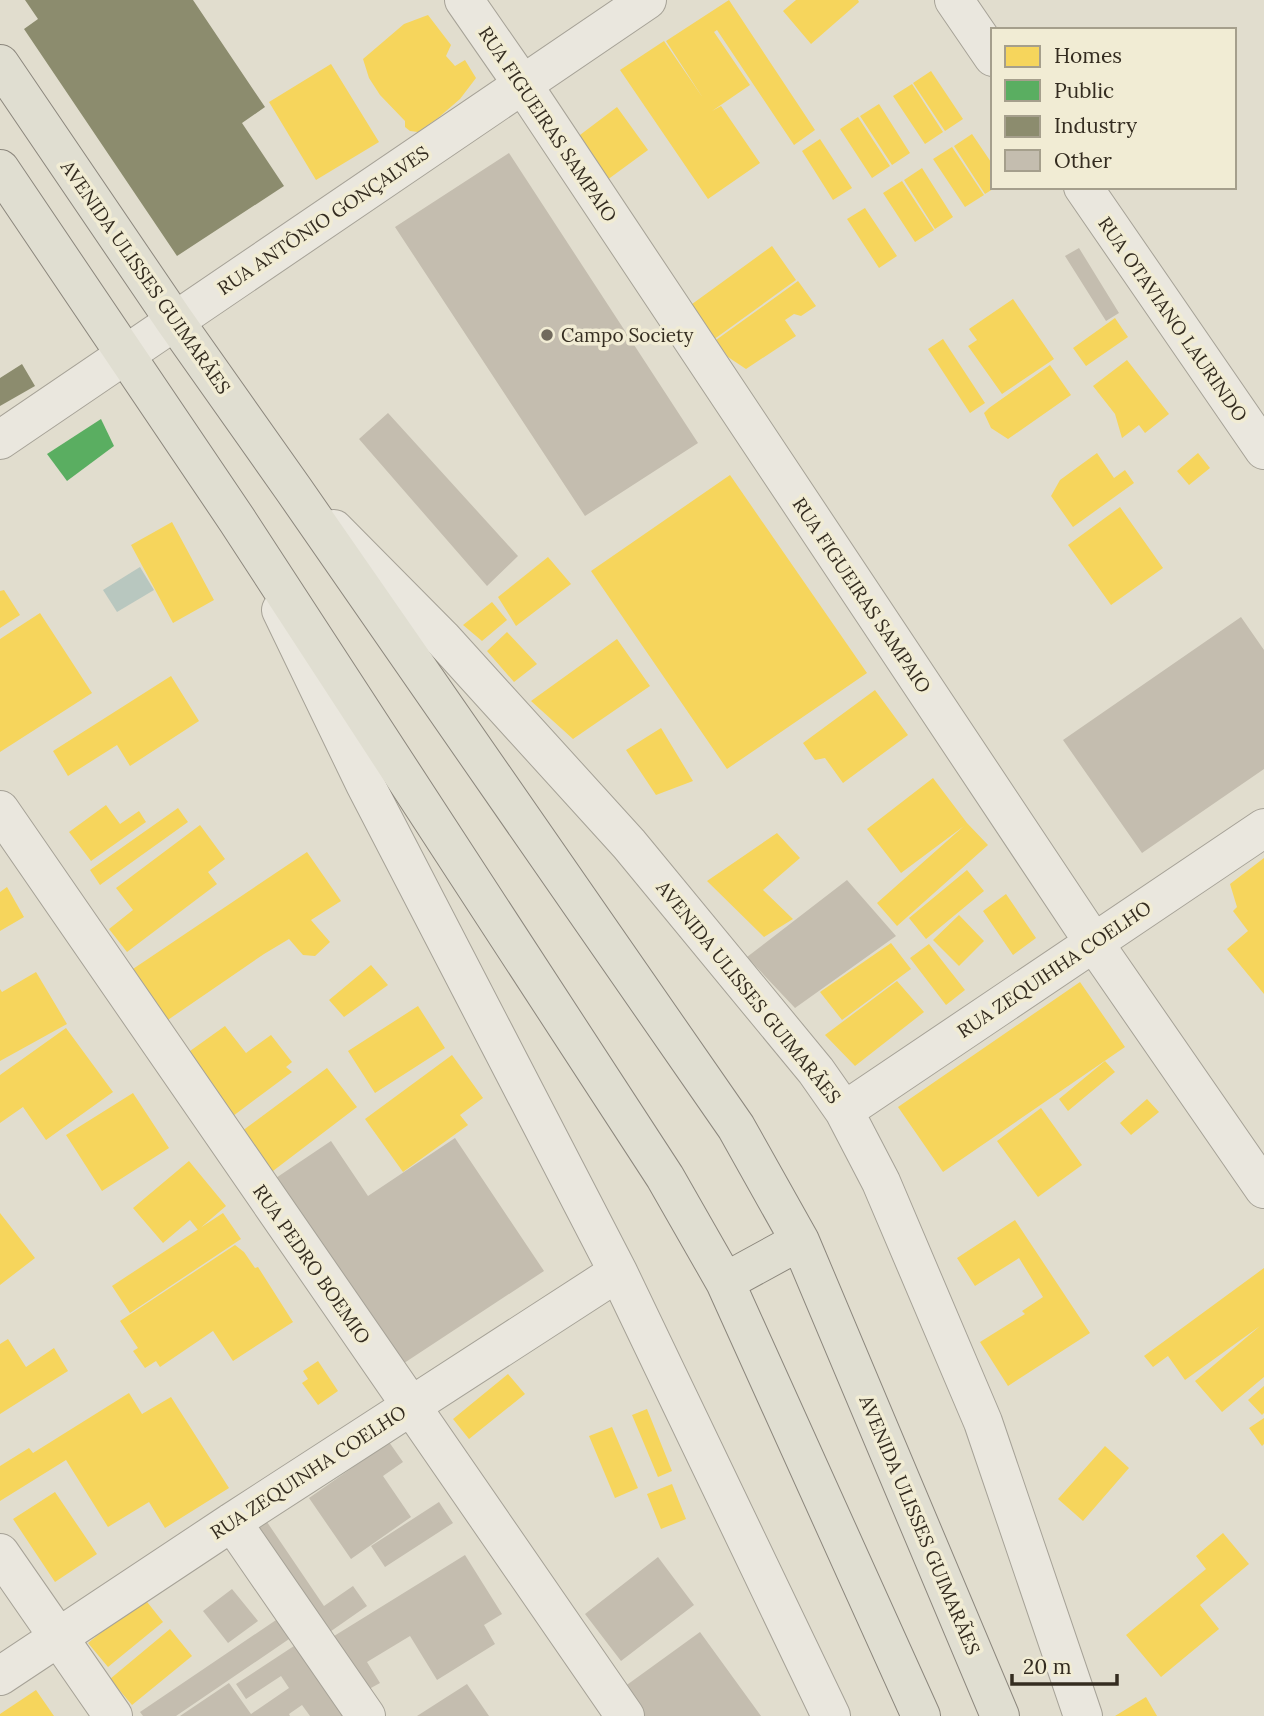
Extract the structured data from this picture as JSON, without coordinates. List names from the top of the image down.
{
  "streets": {
    "main road": ["AVENIDA ULISSES GUIMARÃES"],
    "street": [
      "RUA FIGUEIRAS SAMPAIO",
      "RUA ANTÔNIO GONÇALVES",
      "RUA OTAVIANO LAURINDO",
      "RUA ZEQUIHHA COELHO",
      "RUA PEDRO BOEMIO",
      "RUA ZEQUINHA COELHO"
    ]
  },
  "crossings": [
    ["RUA FIGUEIRAS SAMPAIO", "RUA ANTÔNIO GONÇALVES"],
    ["RUA FIGUEIRAS SAMPAIO", "RUA ZEQUIHHA COELHO"],
    ["RUA ANTÔNIO GONÇALVES", "AVENIDA ULISSES GUIMARÃES"],
    ["AVENIDA ULISSES GUIMARÃES", "RUA ZEQUIHHA COELHO"],
    ["RUA PEDRO BOEMIO", "RUA ZEQUINHA COELHO"]
  ],
  "places": ["Campo Society"],
  "legend": [
    "Homes",
    "Public",
    "Industry",
    "Other"
  ],
  "scale_bar": "20 m"
}
